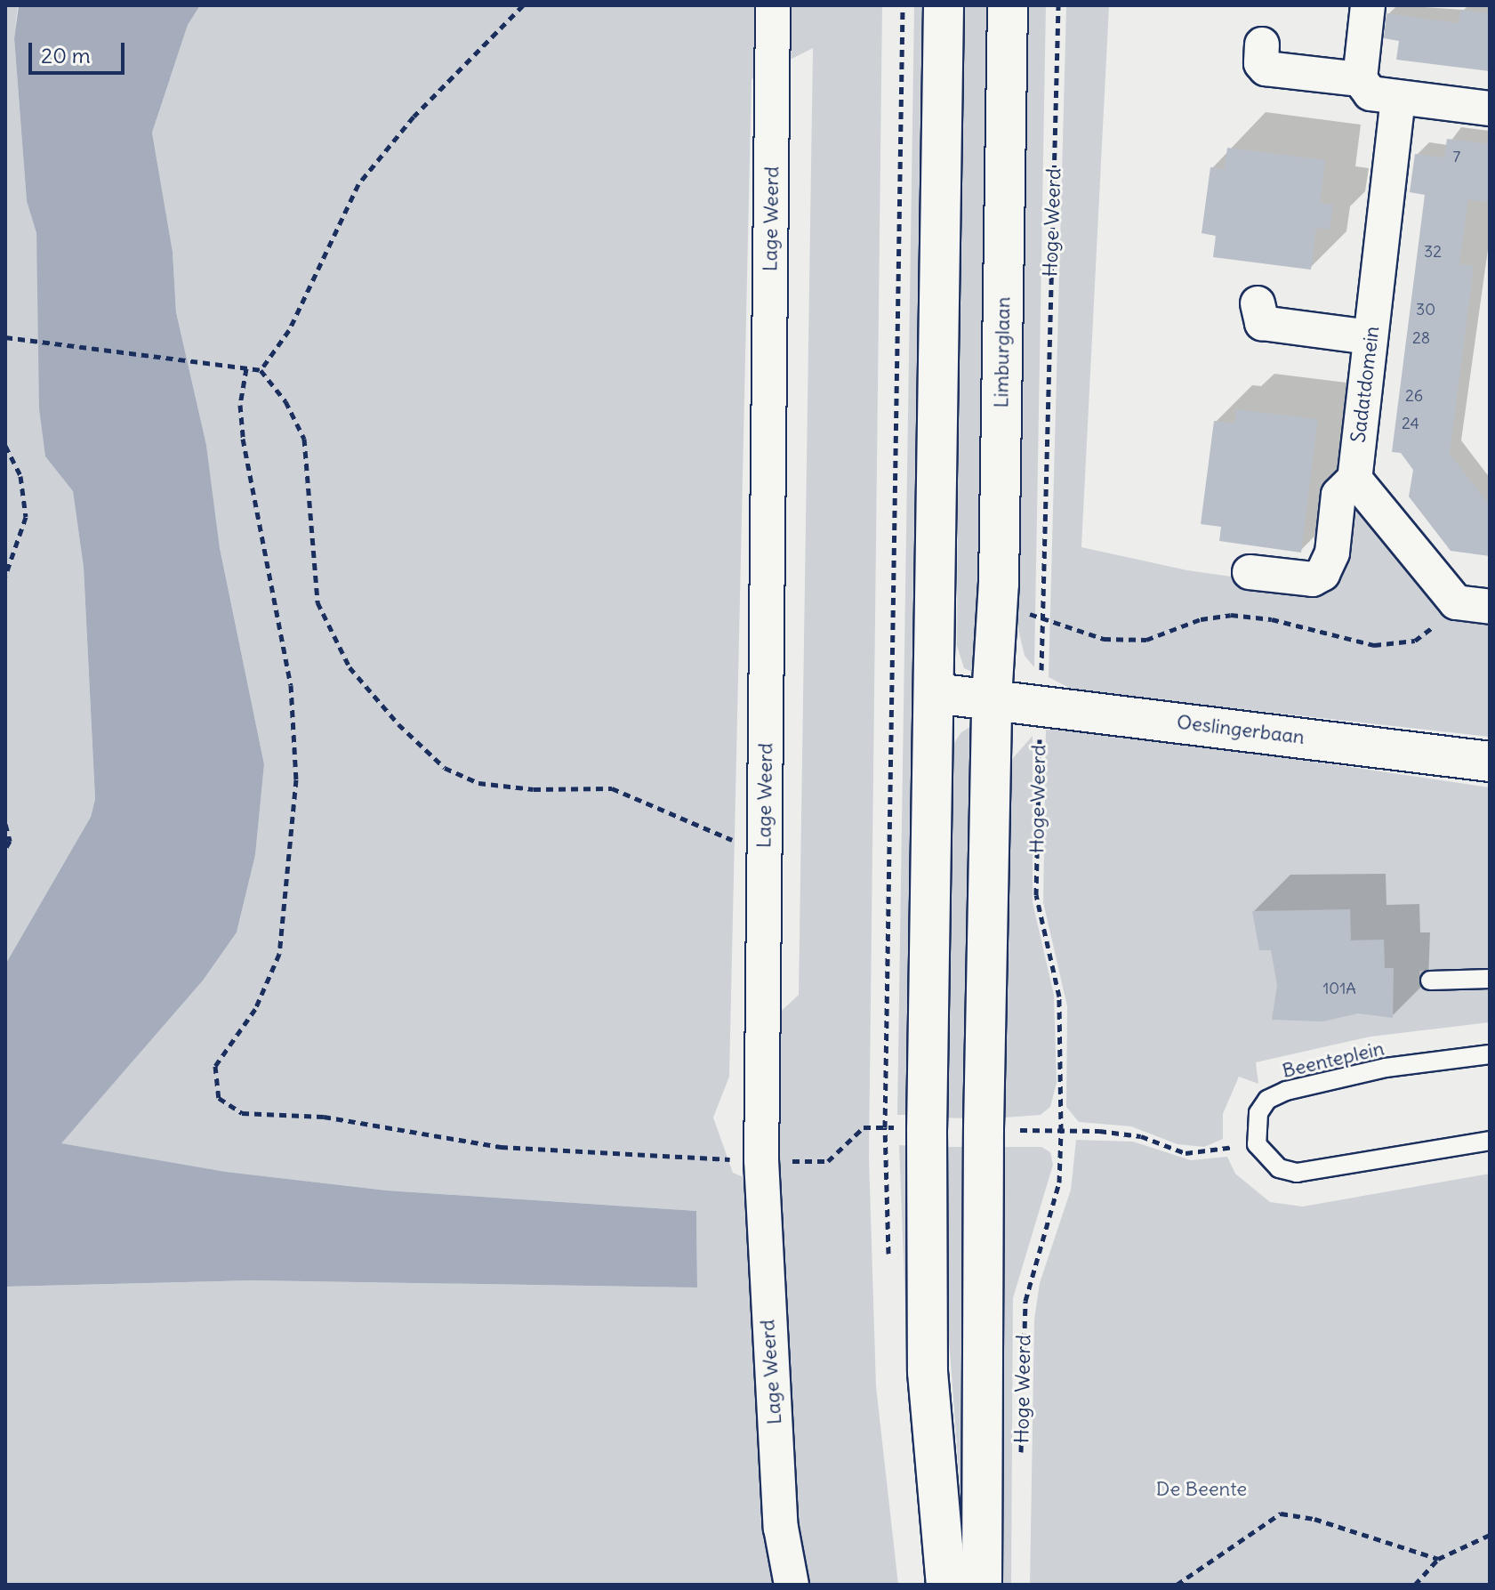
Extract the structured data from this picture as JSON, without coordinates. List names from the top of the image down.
{
  "streets": {
    "main road": ["Limburglaan", "Oeslingerbaan"],
    "street": ["Lage Weerd", "Sadatdomein"],
    "lane": ["Beenteplein"],
    "path": ["Hoge Weerd"]
  },
  "crossings": [
    ["Hoge Weerd", "Oeslingerbaan"],
    ["Limburglaan", "Oeslingerbaan"]
  ],
  "parks": ["De Beente"],
  "house_numbers": [
    "7",
    "32",
    "30",
    "28",
    "26",
    "24",
    "101A"
  ],
  "scale_bar": "20 m"
}
